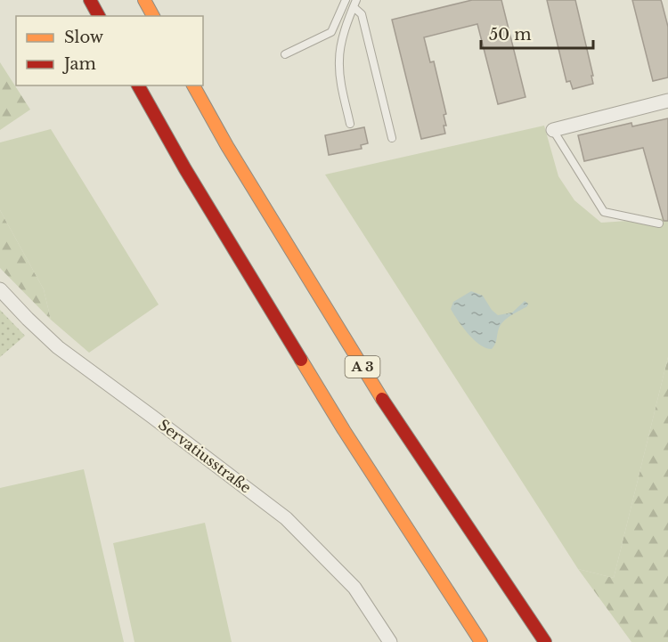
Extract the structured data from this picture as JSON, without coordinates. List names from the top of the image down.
{
  "streets": {
    "highway": ["A 3"],
    "street": ["Servatiusstraße"]
  },
  "legend": ["Slow", "Jam"],
  "scale_bar": "50 m"
}
